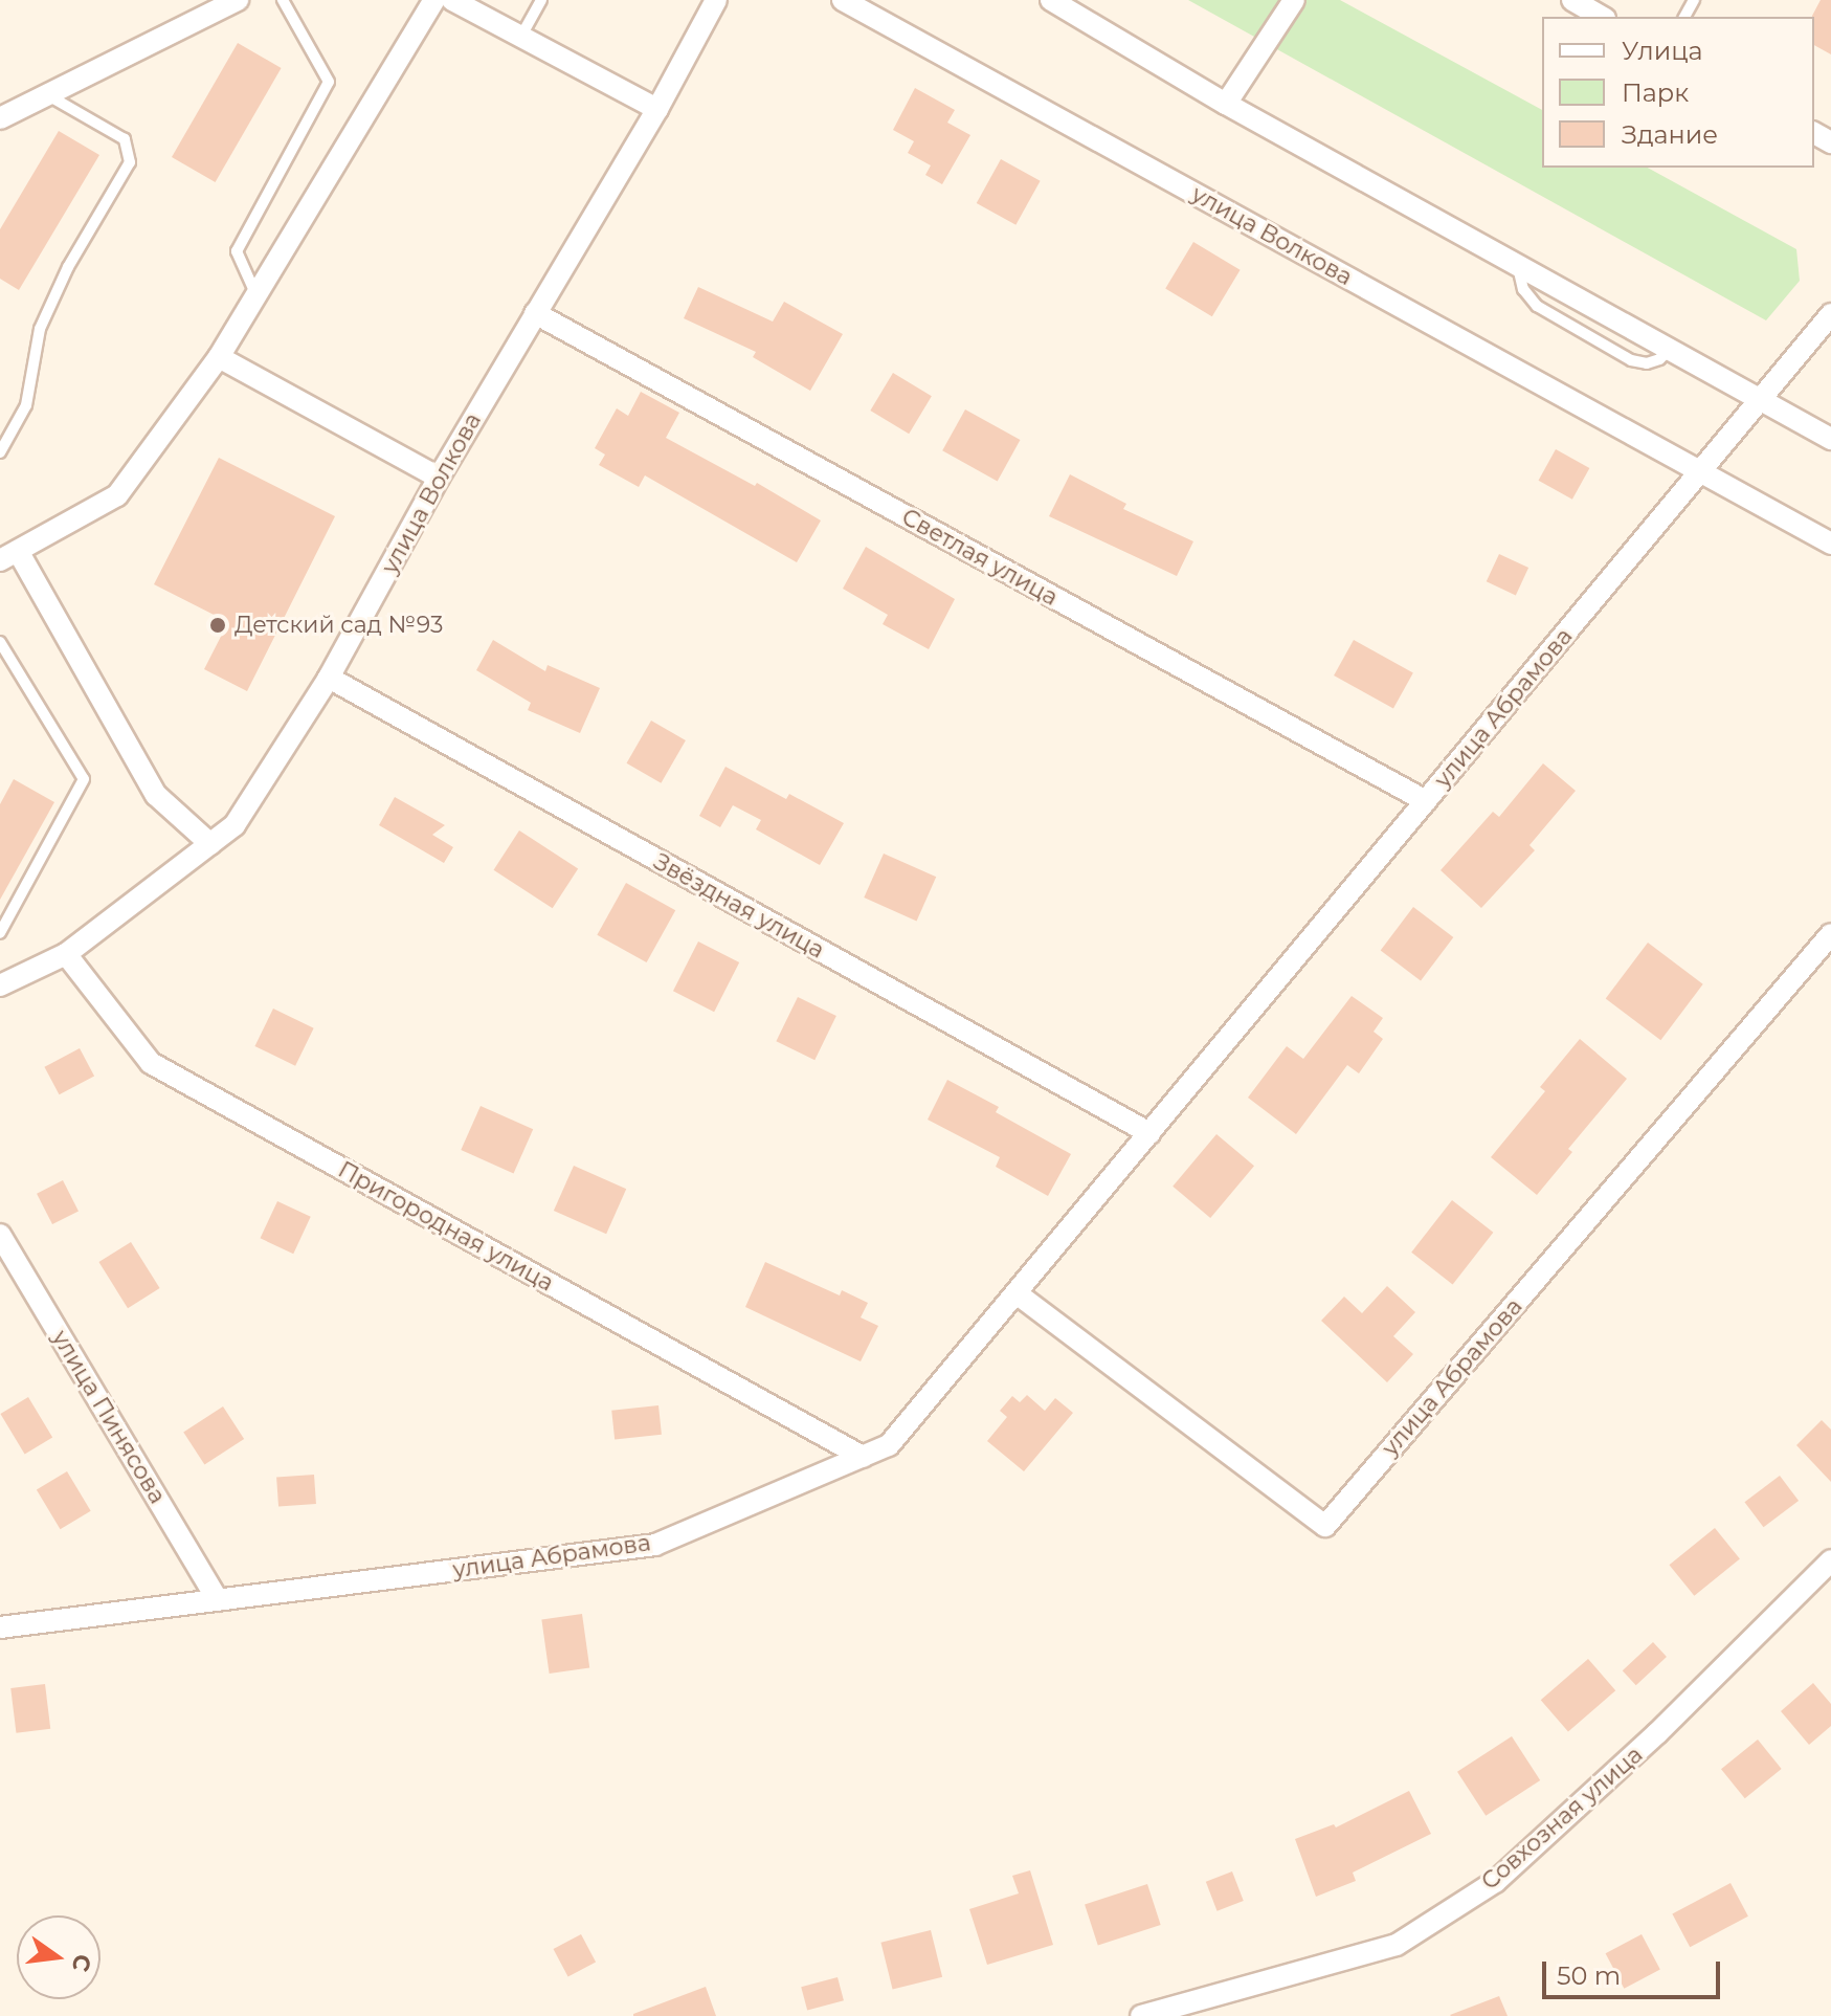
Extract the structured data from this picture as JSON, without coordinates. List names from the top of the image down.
{
  "streets": {
    "street": [
      "улица Волкова",
      "Светлая улица",
      "улица Абрамова",
      "Звёздная улица",
      "Пригородная улица",
      "улица Пинясова",
      "Совхозная улица"
    ]
  },
  "crossings": [
    ["улица Волкова", "Светлая улица"],
    ["улица Волкова", "улица Абрамова"],
    ["улица Волкова", "Звёздная улица"],
    ["улица Волкова", "Пригородная улица"],
    ["Светлая улица", "улица Абрамова"],
    ["улица Абрамова", "Звёздная улица"],
    ["улица Абрамова", "Пригородная улица"],
    ["улица Абрамова", "улица Пинясова"]
  ],
  "places": ["Детский сад №93"],
  "legend": ["Улица", "Парк", "Здание"],
  "scale_bar": "50 m",
  "north": "right"
}
